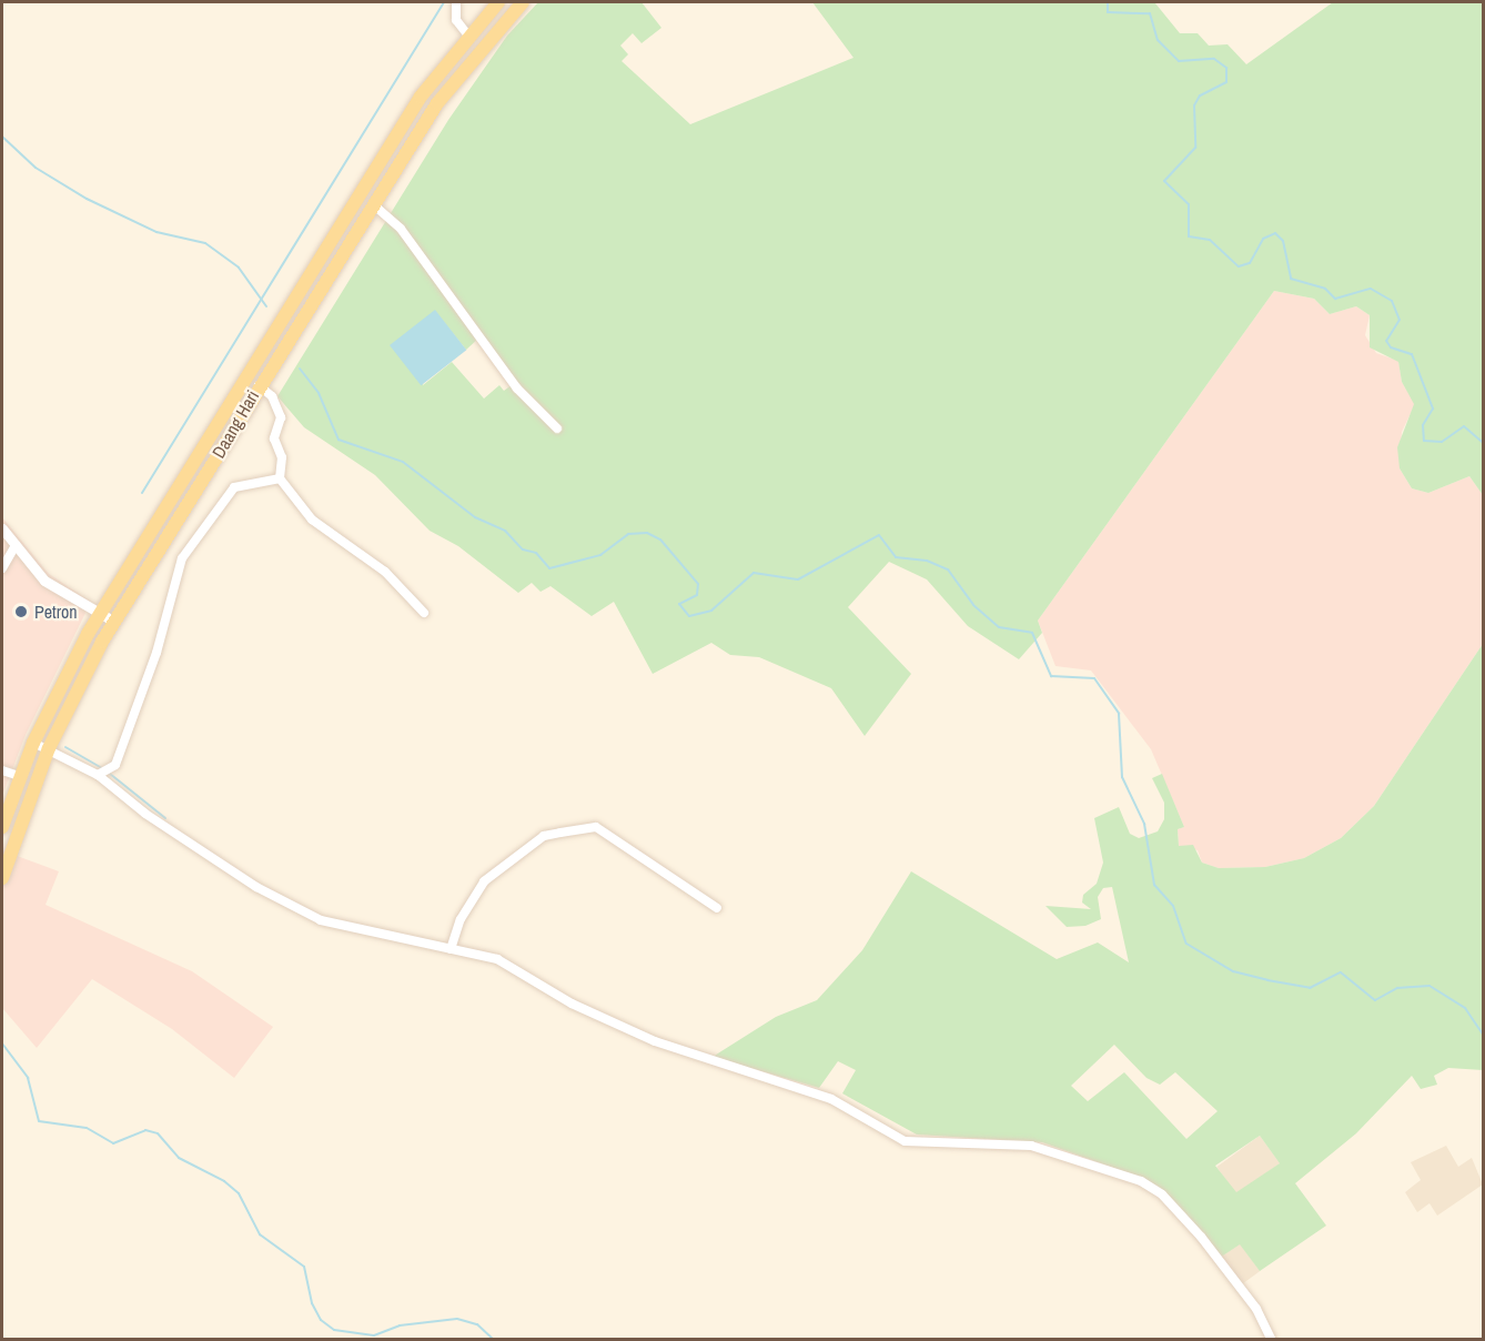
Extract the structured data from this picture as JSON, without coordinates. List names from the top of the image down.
{
  "streets": {
    "main road": ["Daang Hari"]
  },
  "places": ["Petron"]
}
